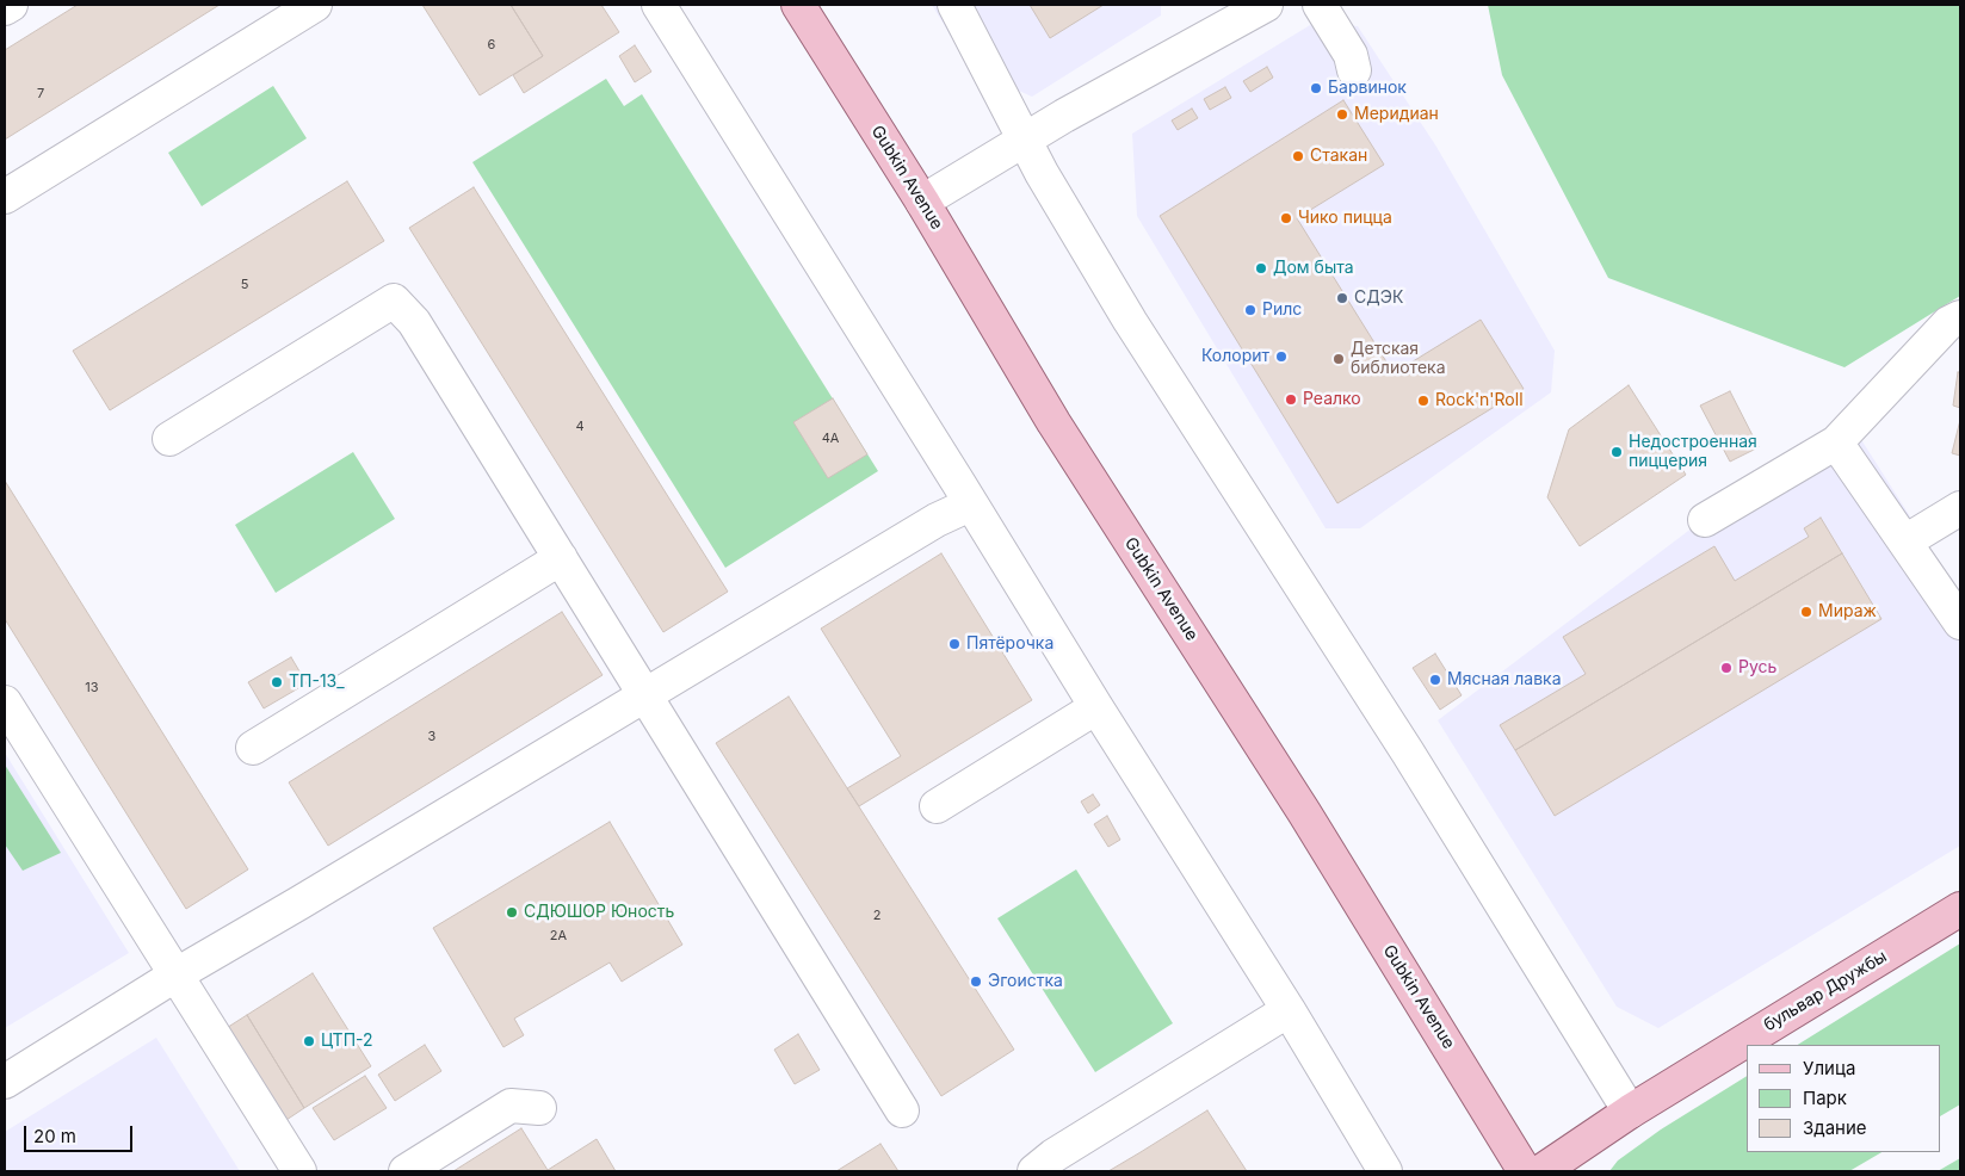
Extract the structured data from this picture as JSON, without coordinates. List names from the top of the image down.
{
  "streets": {
    "main road": ["Gubkin Avenue", "бульвар Дружбы"]
  },
  "places": [
    "Барвинок",
    "Меридиан",
    "Стакан",
    "Чико пицца",
    "Дом быта",
    "СДЭК",
    "Рилс",
    "Колорит",
    "Детская библиотека",
    "Реалко",
    "Rock'n'Roll",
    "Недостроенная пиццерия",
    "Мираж",
    "Пятёрочка",
    "Русь",
    "Мясная лавка",
    "ТП-13_",
    "СДЮШОР Юность",
    "Эгоистка",
    "ЦТП-2"
  ],
  "house_numbers": [
    "6",
    "7",
    "5",
    "4",
    "4А",
    "13",
    "3",
    "2",
    "2А"
  ],
  "legend": ["Улица", "Парк", "Здание"],
  "scale_bar": "20 m"
}
